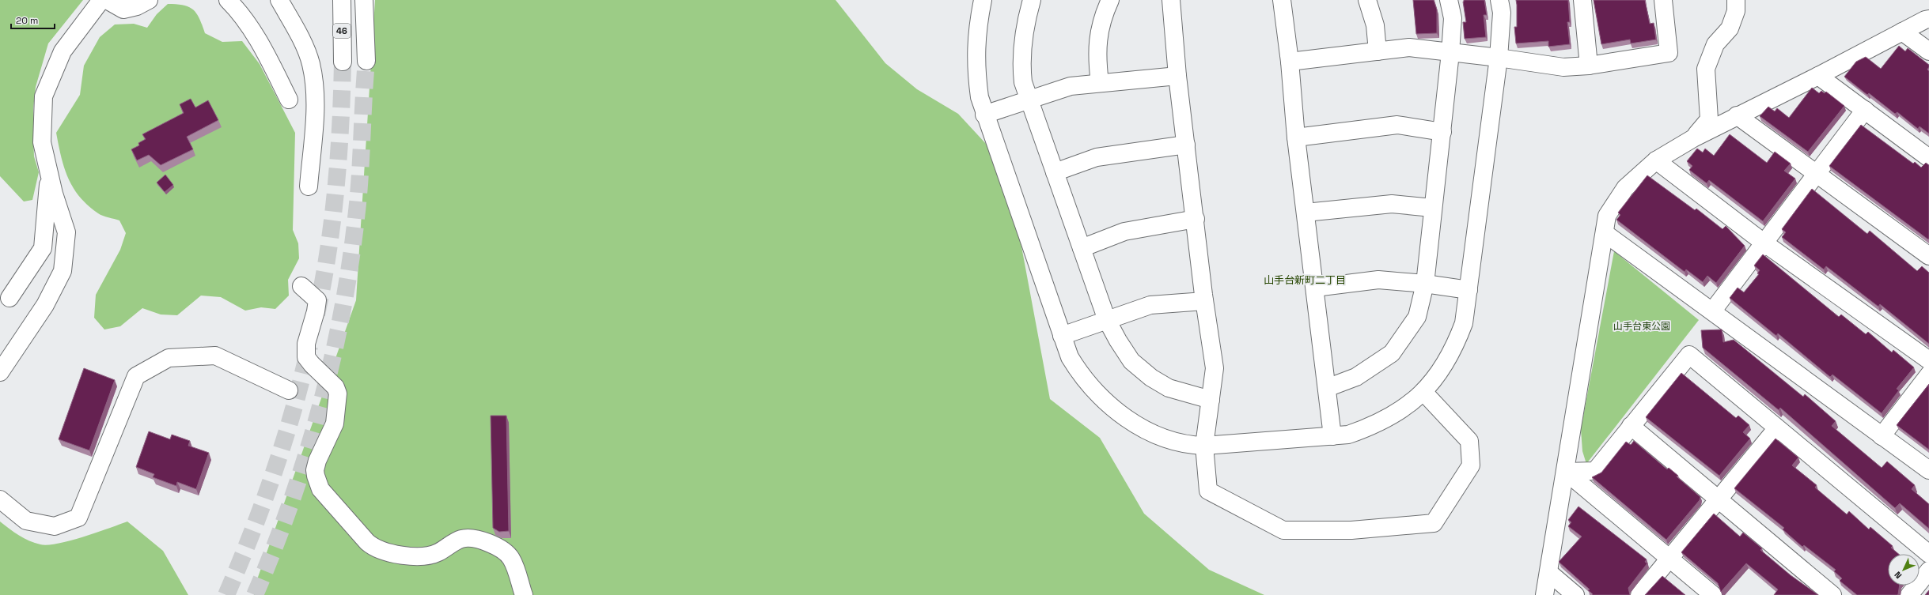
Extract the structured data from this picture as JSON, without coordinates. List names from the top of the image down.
{
  "streets": {
    "street": ["46"]
  },
  "districts": ["山手台新町二丁目"],
  "parks": ["山手台東公園"],
  "scale_bar": "20 m",
  "north": "bottom left"
}
